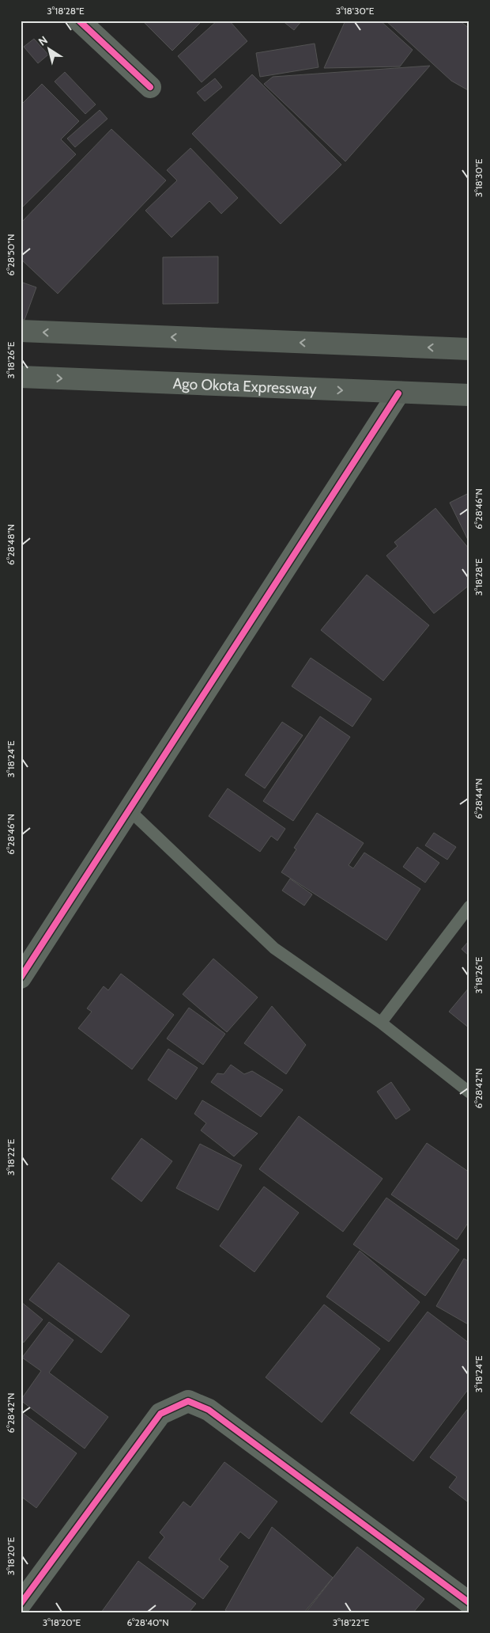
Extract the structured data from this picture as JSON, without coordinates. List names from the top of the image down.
{
  "streets": {
    "main road": ["Ago Okota Expressway"]
  },
  "north": "top left",
  "coordinates": [
    "3°18'28\"E",
    "3°18'30\"E",
    "6°28'50\"N",
    "3°18'26\"E",
    "6°28'46\"N",
    "6°28'48\"N",
    "3°18'24\"E",
    "6°28'44\"N",
    "6°28'42\"N",
    "3°18'22\"E",
    "3°18'20\"E",
    "6°28'40\"N"
  ]
}
